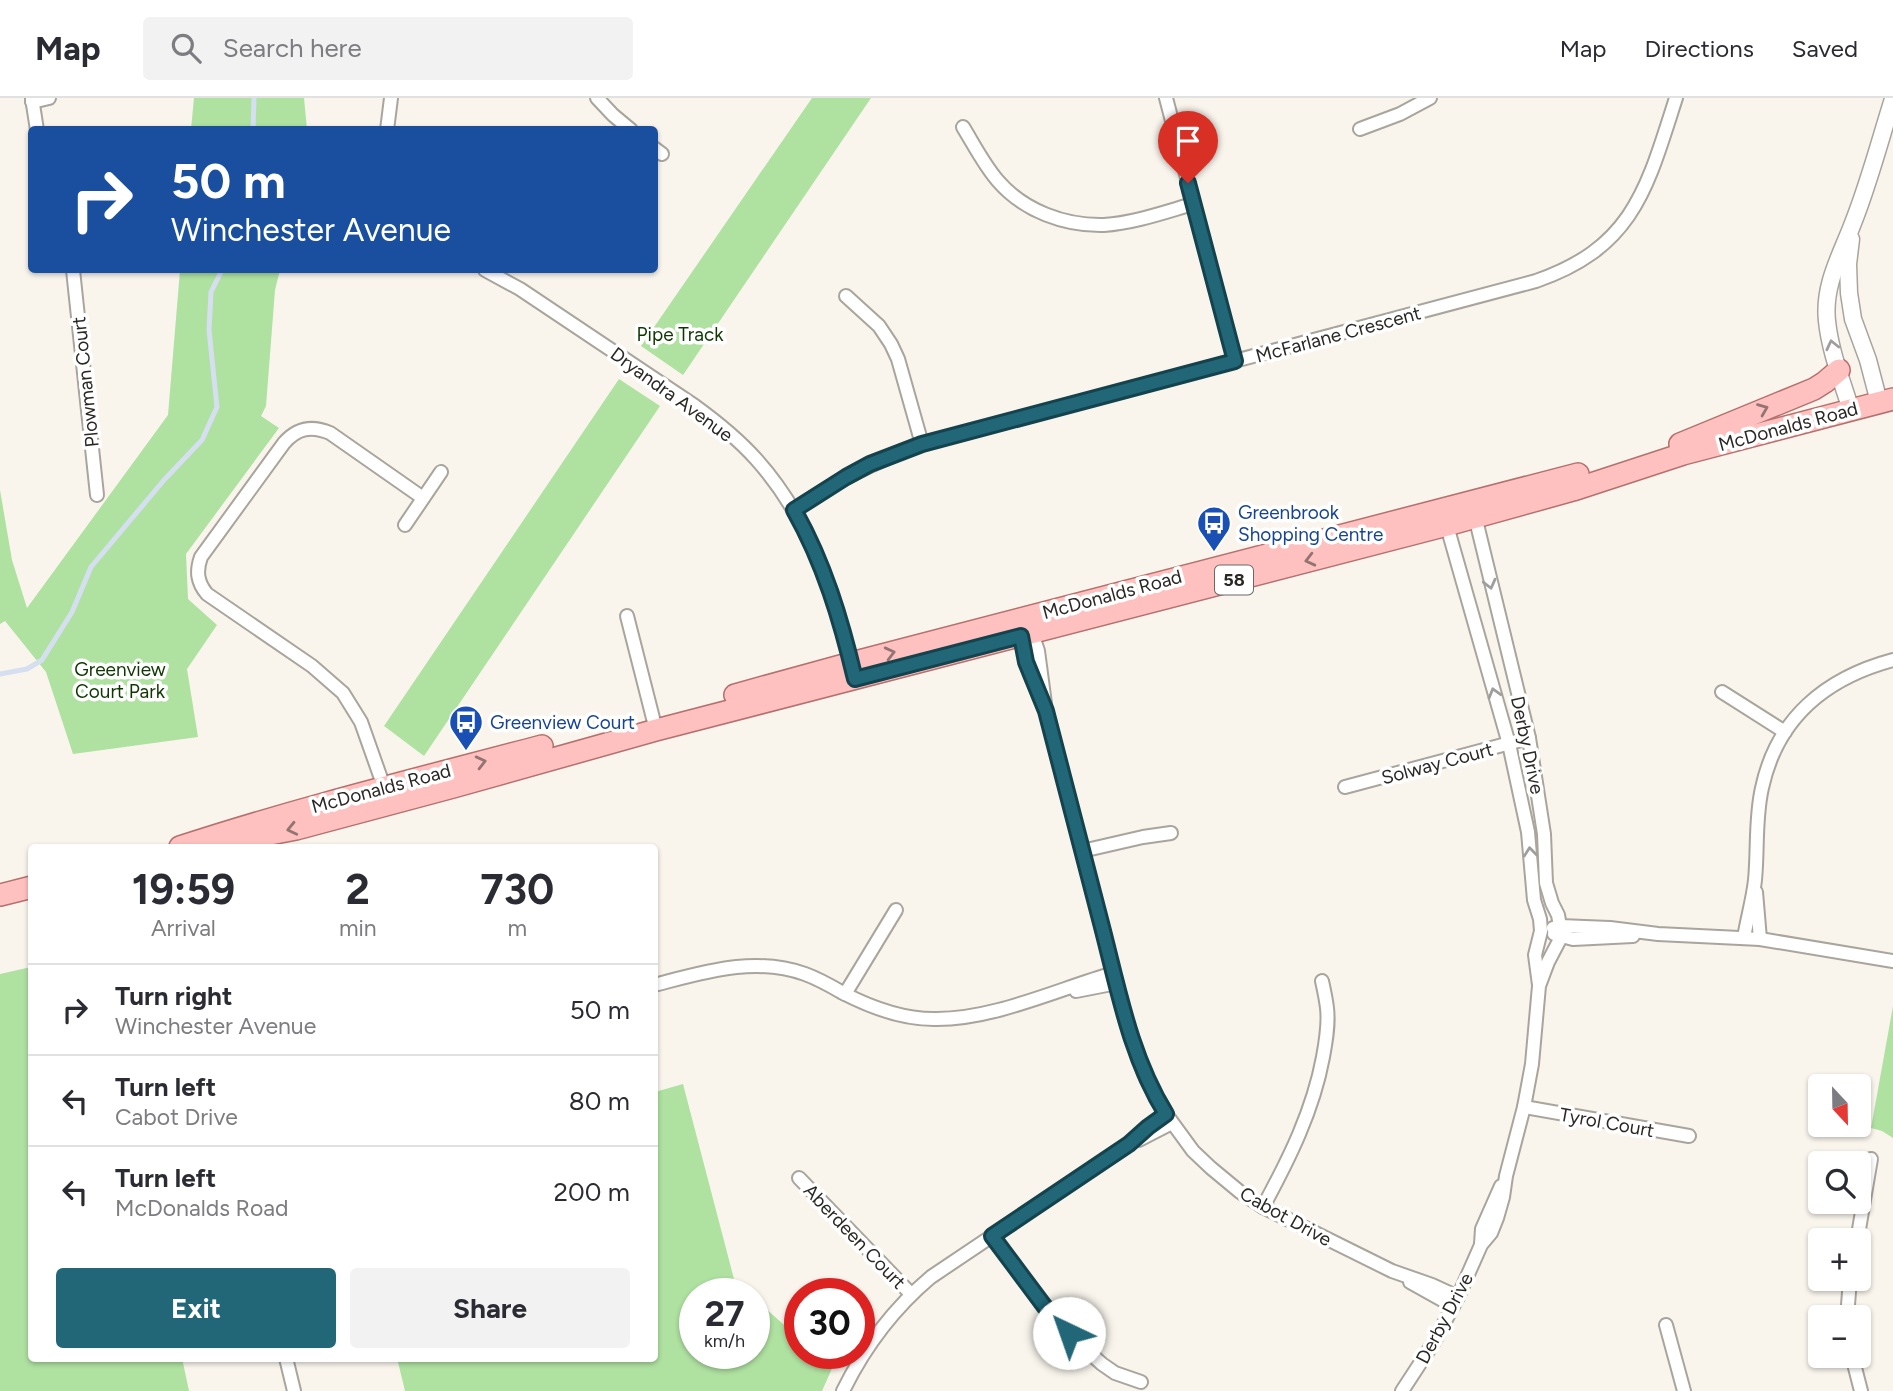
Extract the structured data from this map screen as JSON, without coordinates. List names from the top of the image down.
{
  "streets": {
    "main road": ["McDonalds Road", "58"],
    "street": [
      "McFarlane Crescent",
      "Plowman Court",
      "Dryandra Avenue",
      "Derby Drive",
      "Solway Court",
      "Tyrol Court",
      "Cabot Drive",
      "Aberdeen Court"
    ]
  },
  "crossings": [
    ["McFarlane Crescent", "Dryandra Avenue"],
    ["Dryandra Avenue", "McDonalds Road"],
    ["McDonalds Road", "Derby Drive"],
    ["McDonalds Road", "Cabot Drive"],
    ["Derby Drive", "Solway Court"],
    ["Derby Drive", "Tyrol Court"],
    ["Derby Drive", "Cabot Drive"]
  ],
  "parks": ["Pipe Track", "Greenview Court Park"],
  "places": {
    "bus stop": ["Greenbrook Shopping Centre", "Greenview Court"]
  },
  "north": "bottom",
  "page": {
    "header": "Map",
    "search": "Search here",
    "nav": ["Map", "Directions", "Saved"],
    "turn": ["50 m", "Winchester Avenue"],
    "eta": [
      "19:59",
      "Arrival",
      "2",
      "min",
      "730",
      "m"
    ],
    "list": [
      {
        "name": "Turn right",
        "note": "Winchester Avenue",
        "value": "50 m"
      },
      {
        "name": "Turn left",
        "note": "Cabot Drive",
        "value": "80 m"
      },
      {
        "name": "Turn left",
        "note": "McDonalds Road",
        "value": "200 m"
      }
    ],
    "map_buttons": ["+", "−"],
    "buttons": ["Exit", "Share"],
    "speed": "27 km/h",
    "limit": "30"
  }
}
